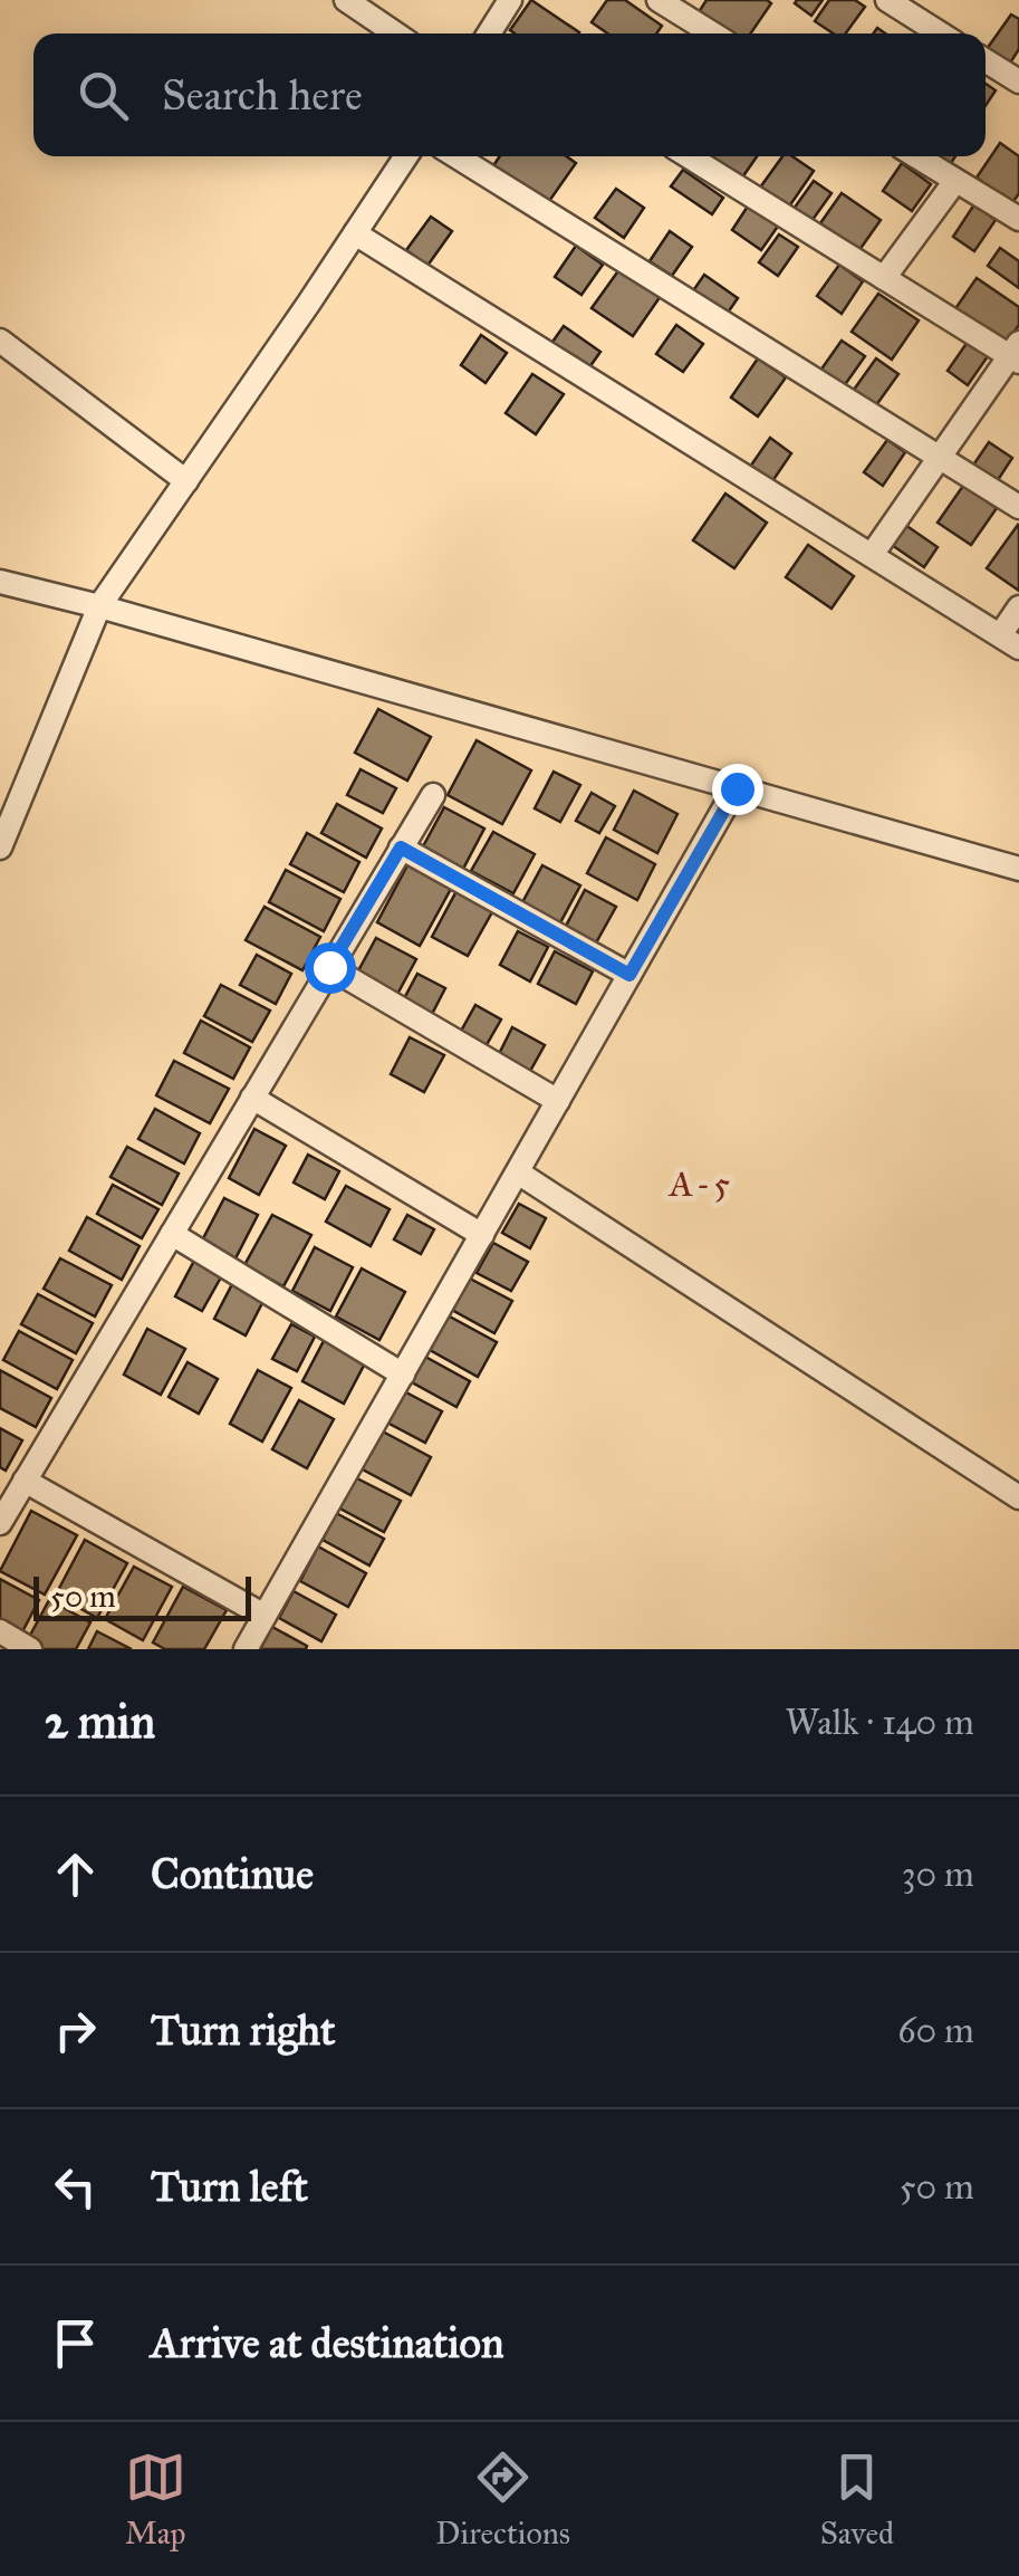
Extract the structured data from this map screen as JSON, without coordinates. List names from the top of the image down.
{
  "districts": ["A-5"],
  "scale_bar": "50 m",
  "page": {
    "search": "Search here",
    "scale": "50 m",
    "heading": ["2 min", "Walk · 140 m"],
    "list": [
      ["Continue", "30 m"],
      ["Turn right", "60 m"],
      ["Turn left", "50 m"],
      "Arrive at destination"
    ],
    "nav": ["Map", "Directions", "Saved"]
  }
}
